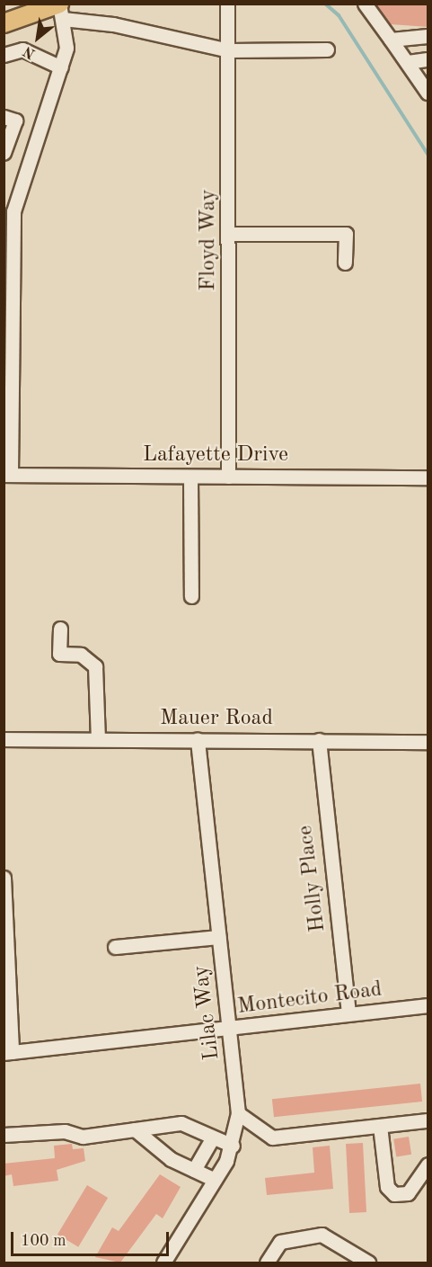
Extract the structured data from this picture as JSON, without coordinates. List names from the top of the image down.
{
  "streets": {
    "street": [
      "Floyd Way",
      "Lafayette Drive",
      "Mauer Road",
      "Holly Place",
      "Montecito Road",
      "Lilac Way"
    ]
  },
  "crossings": [
    ["Floyd Way", "Lafayette Drive"],
    ["Mauer Road", "Holly Place"],
    ["Mauer Road", "Lilac Way"],
    ["Holly Place", "Montecito Road"],
    ["Montecito Road", "Lilac Way"]
  ],
  "scale_bar": "100 m",
  "north": "bottom left"
}
